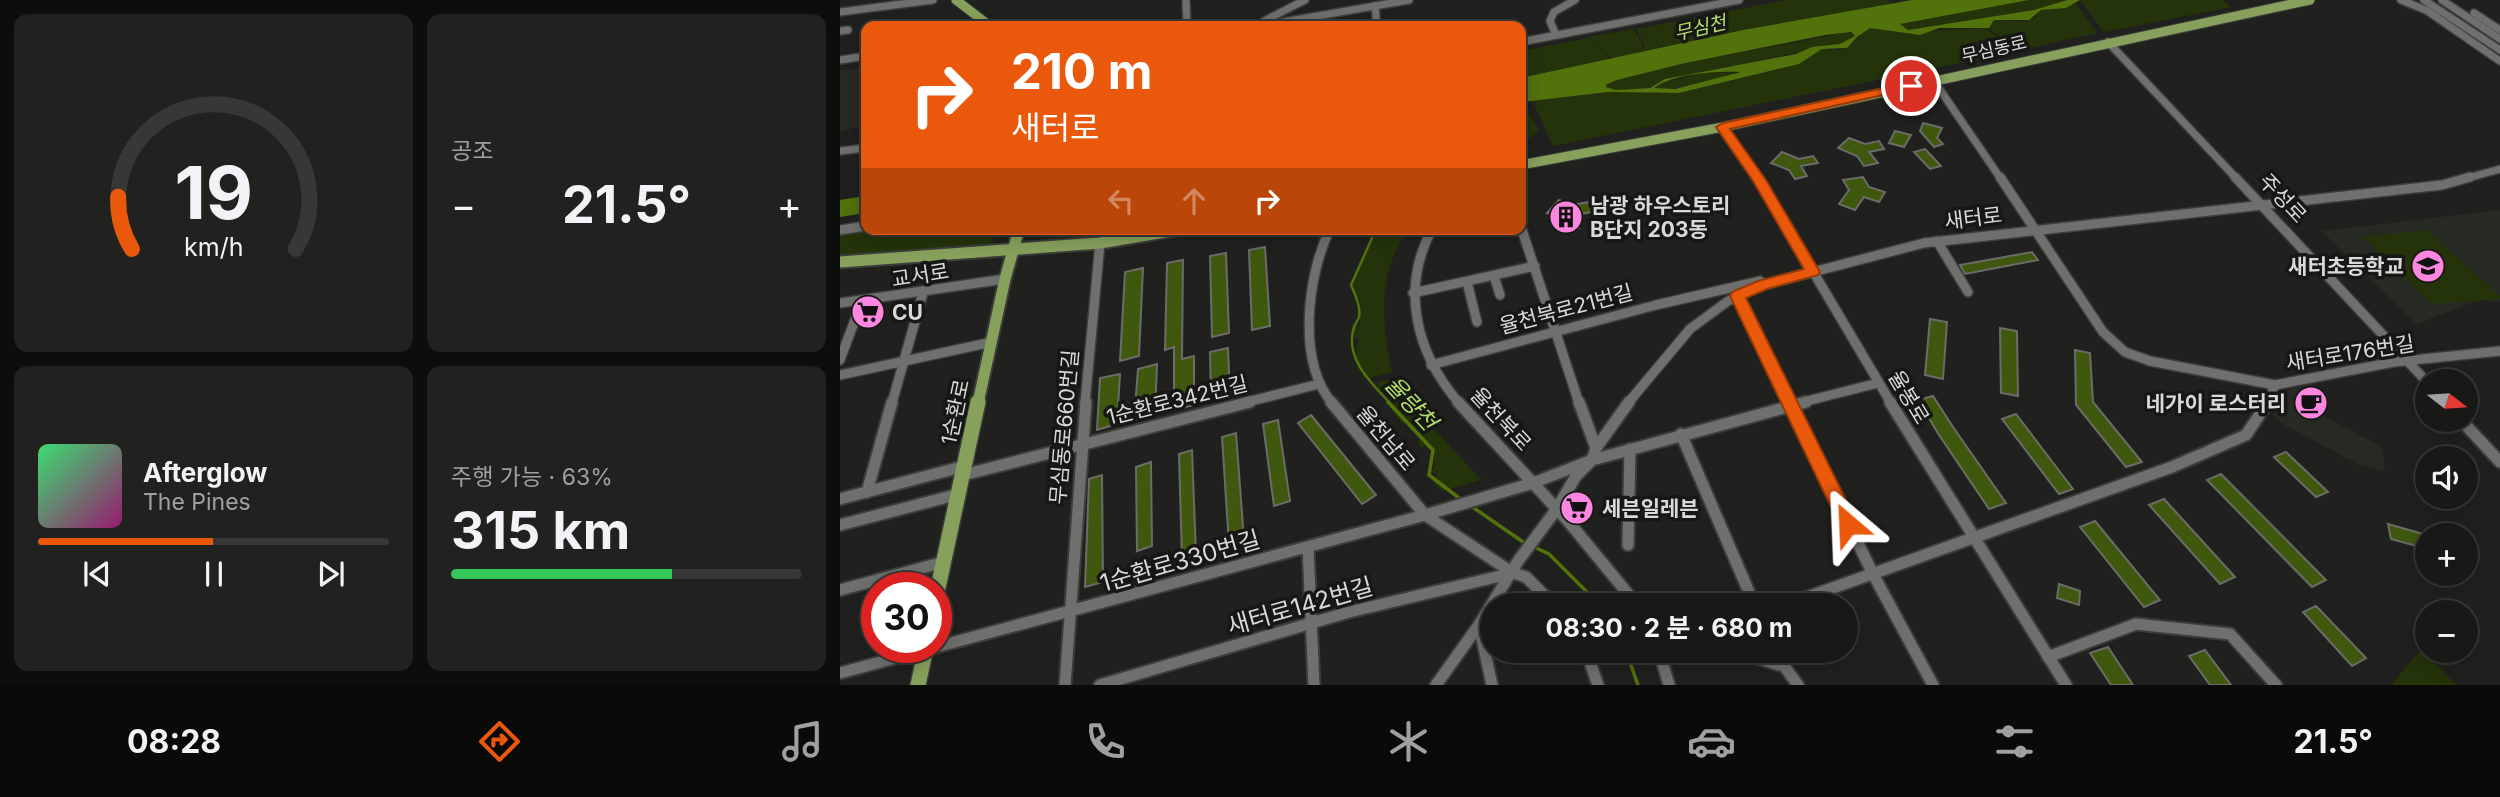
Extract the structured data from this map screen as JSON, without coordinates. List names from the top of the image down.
{
  "streets": {
    "main road": ["무심동로", "1순환로"],
    "street": [
      "주성로",
      "새터로",
      "교서로",
      "율천북로21번길",
      "새터로176번길",
      "율봉로",
      "1순환로342번길",
      "율천북로",
      "무심동로660번길",
      "율천남로",
      "1순환로330번길",
      "새터로142번길"
    ]
  },
  "crossings": [
    ["무심동로", "주성로"],
    ["무심동로", "율봉로"],
    ["주성로", "새터로"],
    ["주성로", "새터로176번길"],
    ["새터로", "율천북로21번길"],
    ["새터로", "새터로176번길"],
    ["새터로", "율봉로"],
    ["새터로", "율천북로"],
    ["새터로", "율천남로"],
    ["새터로", "1순환로330번길"],
    ["새터로", "새터로142번길"],
    ["교서로", "1순환로"],
    ["율천북로21번길", "율천북로"],
    ["율봉로", "1순환로330번길"],
    ["1순환로342번길", "1순환로"],
    ["1순환로342번길", "무심동로660번길"],
    ["1순환로342번길", "율천남로"],
    ["율천북로", "1순환로330번길"],
    ["무심동로660번길", "1순환로330번길"],
    ["율천남로", "1순환로330번길"],
    ["율천남로", "새터로142번길"]
  ],
  "water": ["무심천", "율량천"],
  "places": {
    "building": ["남광 하우스토리 B단지 203동"],
    "school or university": ["새터초등학교"],
    "supermarket": ["CU", "세븐일레븐"],
    "cafe": ["네가이 로스터리"]
  },
  "north": "right",
  "page": {
    "tile": [
      "공조",
      ["주행 가능 · 63%", "315 km"]
    ],
    "turn": ["210 m", "새터로"],
    "heat": ["−", "21.5°", "+"],
    "map_buttons": ["+", "−"],
    "song": ["Afterglow", "The Pines"],
    "limit": "30",
    "trip": "08:30 · 2 분 · 680 m",
    "tabs": ["08:28", "21.5°"],
    "gauge": ["19", "km/h"]
  }
}
